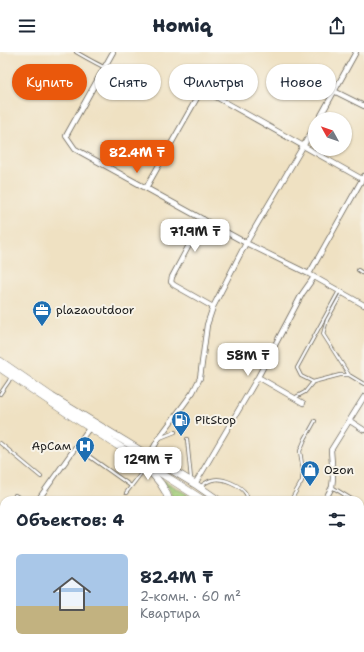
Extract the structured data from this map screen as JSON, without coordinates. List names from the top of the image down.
{
  "places": {
    "office": ["plazaoutdoor"],
    "fuel station": ["PitStop"],
    "hospital": ["АрСам"],
    "shop": ["Ozon"]
  },
  "north": "top left",
  "page": {
    "header": "Homiq",
    "chip": [
      "Купить",
      "Снять",
      "Фильтры",
      "Новое"
    ],
    "price": [
      "82.4M ₸",
      "71.9M ₸",
      "58M ₸",
      "129M ₸"
    ],
    "heading": "Объектов: 4",
    "list": [
      {
        "name": "82.4M ₸",
        "note": "2-комн. · 60 m² · Квартира"
      }
    ]
  }
}
